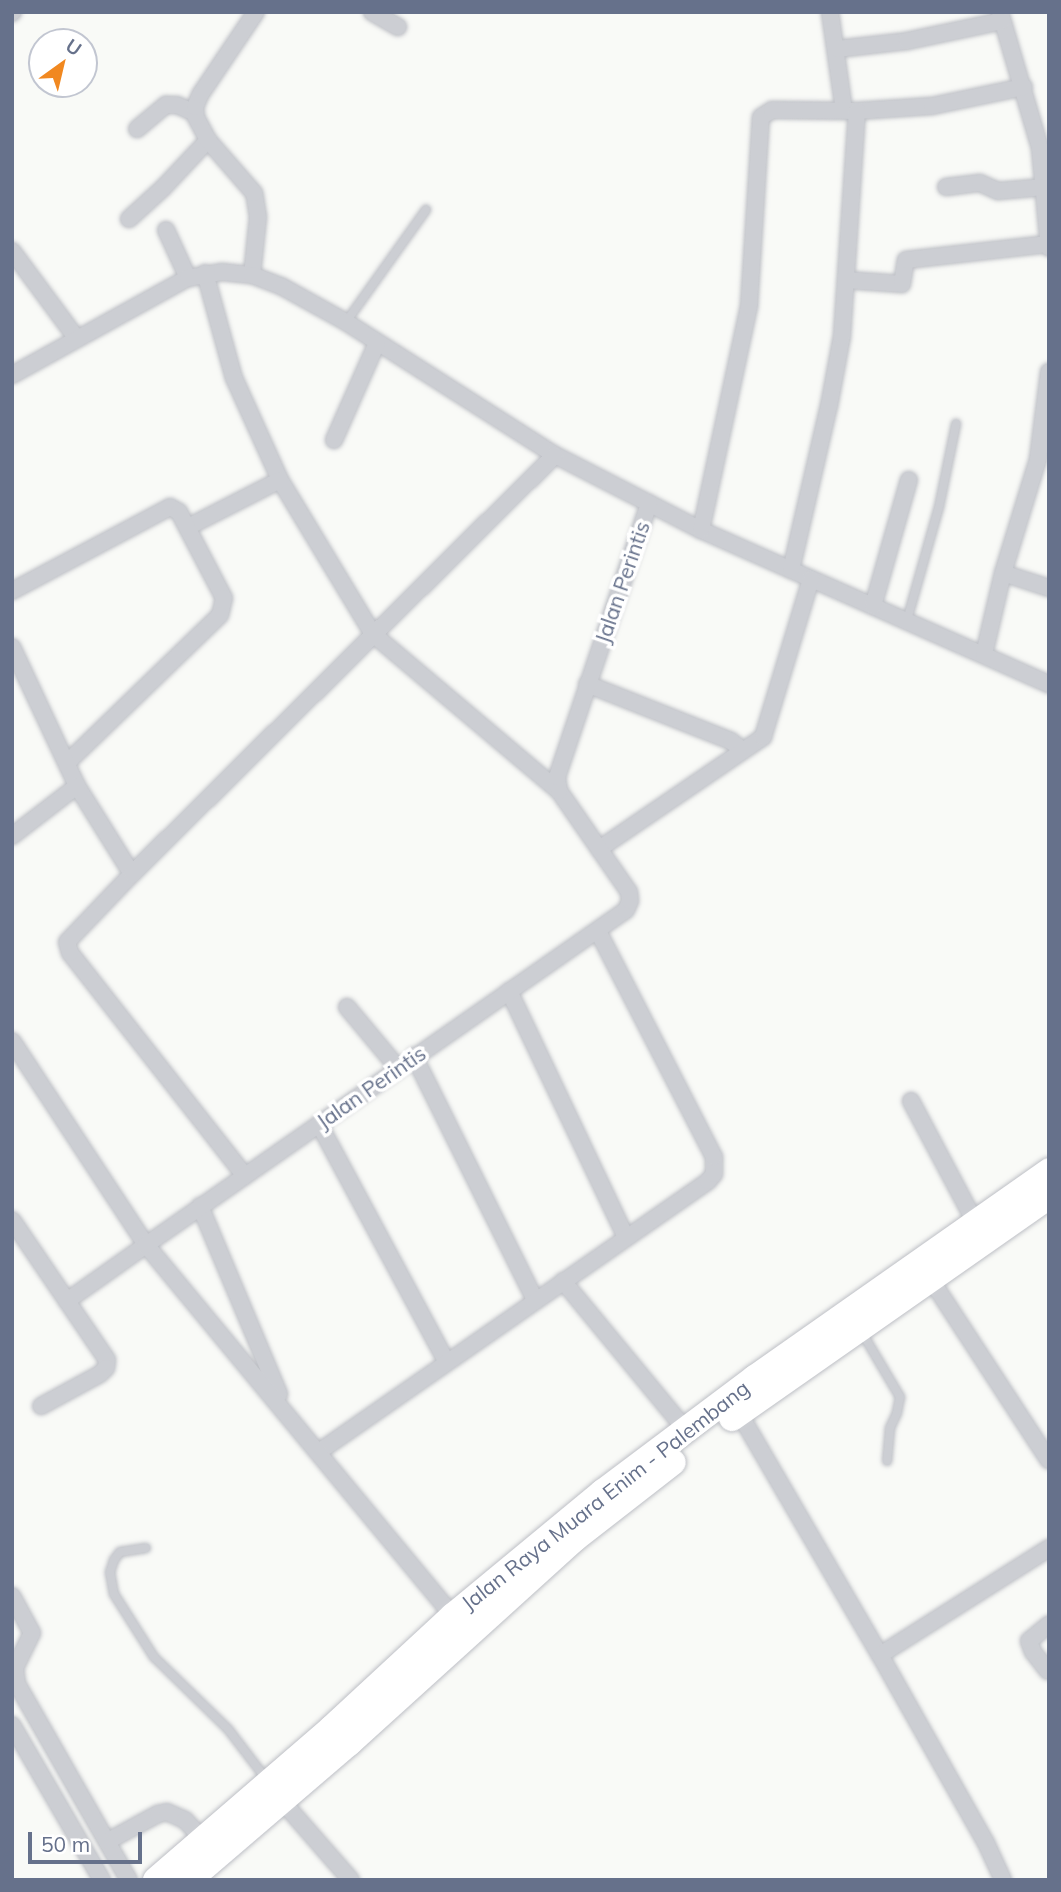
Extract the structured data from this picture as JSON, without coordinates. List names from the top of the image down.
{
  "streets": {
    "main road": ["Jalan Raya Muara Enim - Palembang"],
    "street": ["Jalan Perintis"]
  },
  "scale_bar": "50 m",
  "north": "top right"
}
